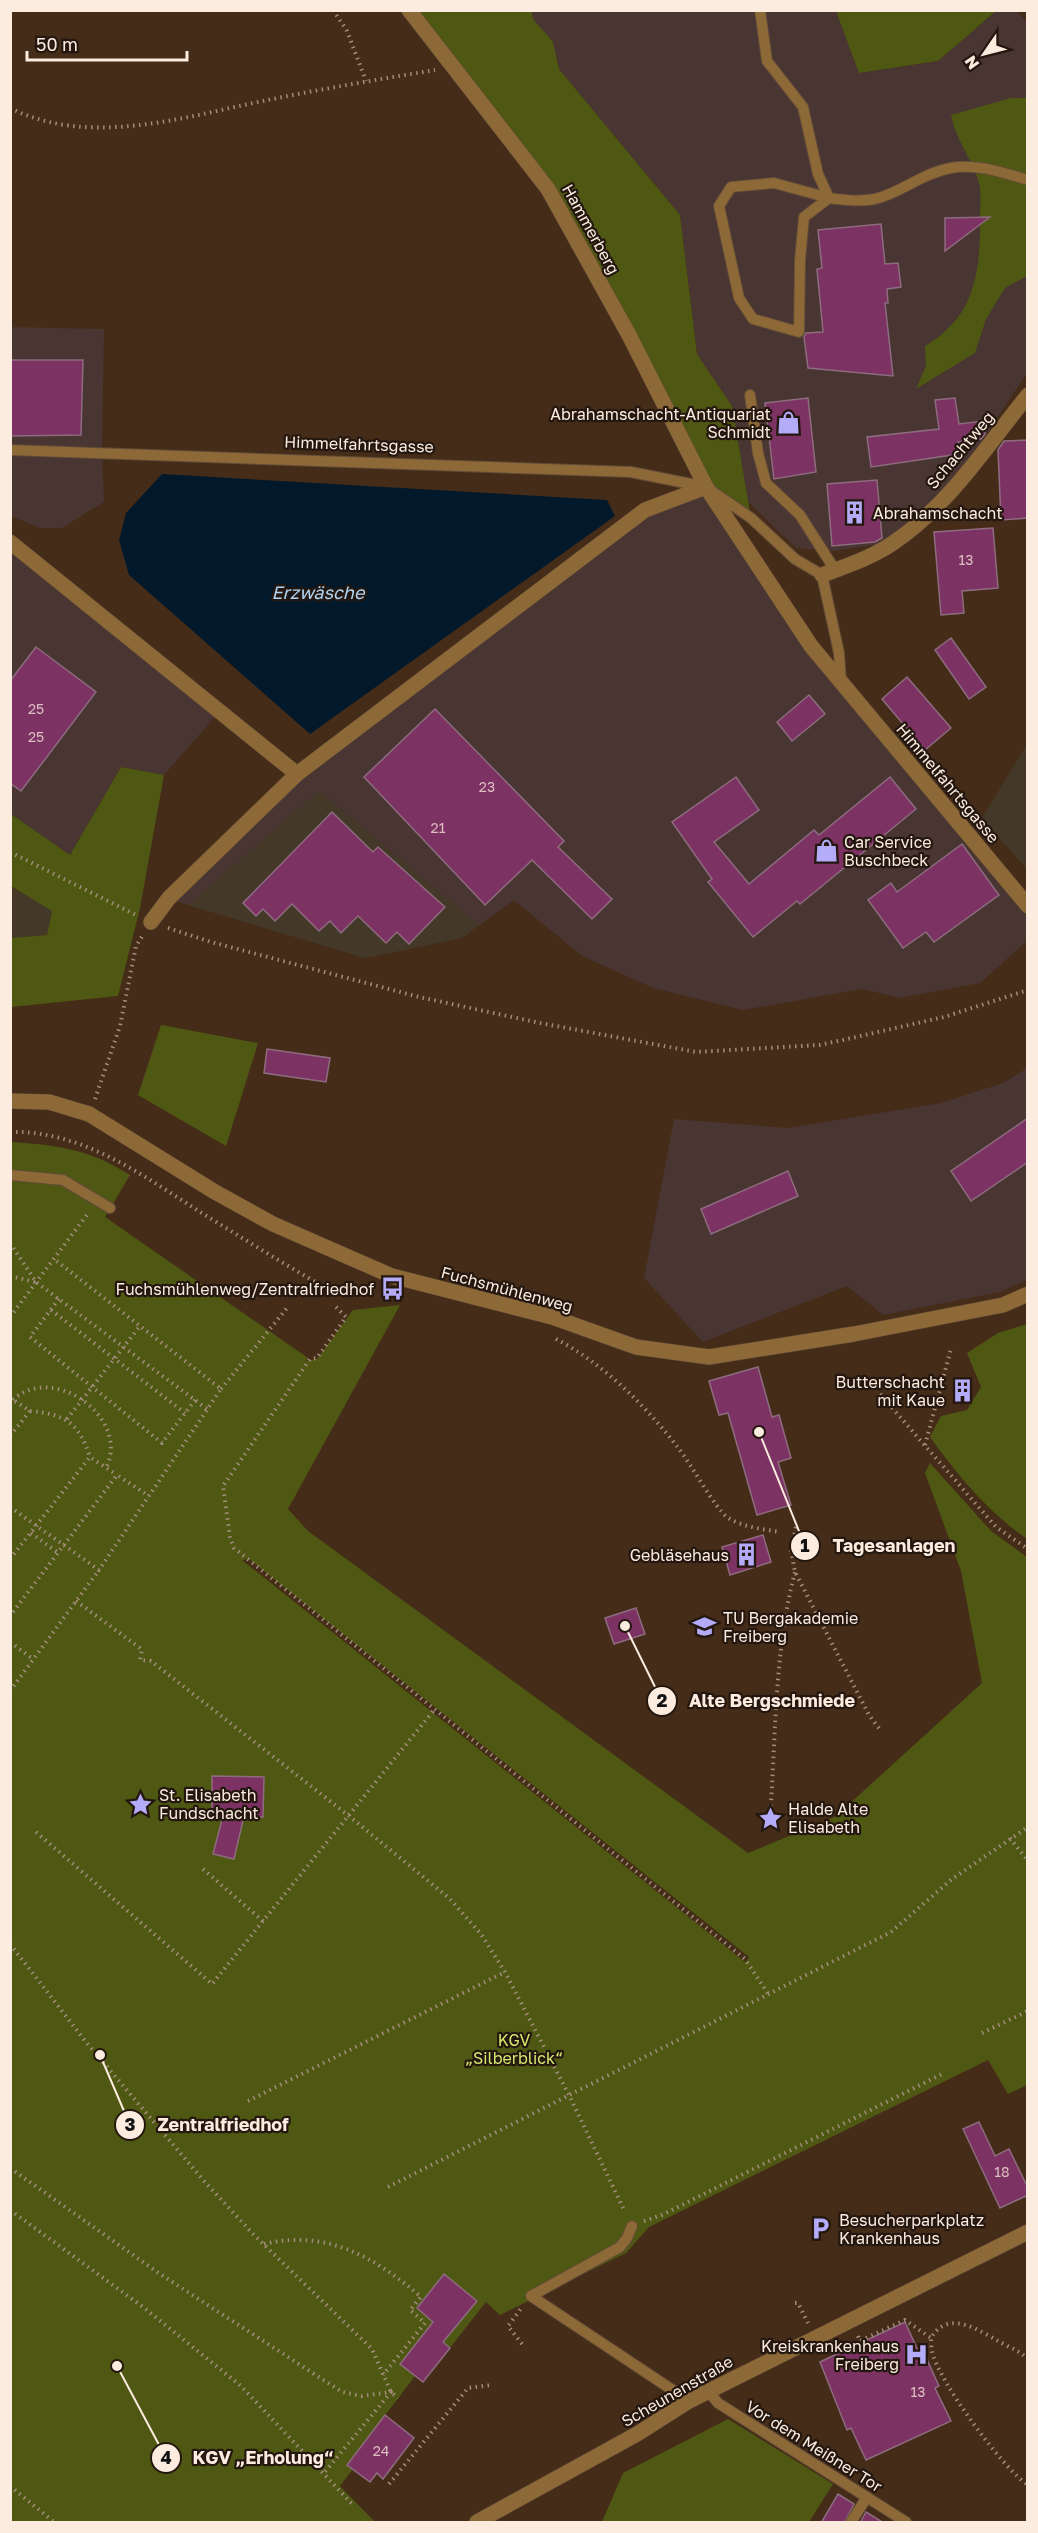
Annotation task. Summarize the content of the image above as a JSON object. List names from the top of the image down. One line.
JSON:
{"streets":{"street":["Hammerberg","Himmelfahrtsgasse","Schachtweg","Fuchsmühlenweg","Scheunenstraße"],"lane":["Vor dem Meißner Tor"]},"crossings":[["Hammerberg","Himmelfahrtsgasse"],["Himmelfahrtsgasse","Schachtweg"],["Scheunenstraße","Vor dem Meißner Tor"]],"water":["Erzwäsche"],"parks":["KGV „Silberblick“"],"places":{"shop":["Abrahamschacht-Antiquariat Schmidt","Car Service Buschbeck"],"building":["Abrahamschacht","Butterschacht mit Kaue","Gebläsehaus"],"bus stop":["Fuchsmühlenweg/Zentralfriedhof"],"other":["Tagesanlagen","Alte Bergschmiede","Zentralfriedhof","KGV „Erholung“"],"school or university":["TU Bergakademie Freiberg"],"place":["St. Elisabeth Fundschacht","Halde Alte Elisabeth"],"parking":["Besucherparkplatz Krankenhaus"],"hospital":["Kreiskrankenhaus Freiberg"]},"house_numbers":["13","25","25","23","21","18","13","24"],"scale_bar":"50 m","north":"bottom left"}
